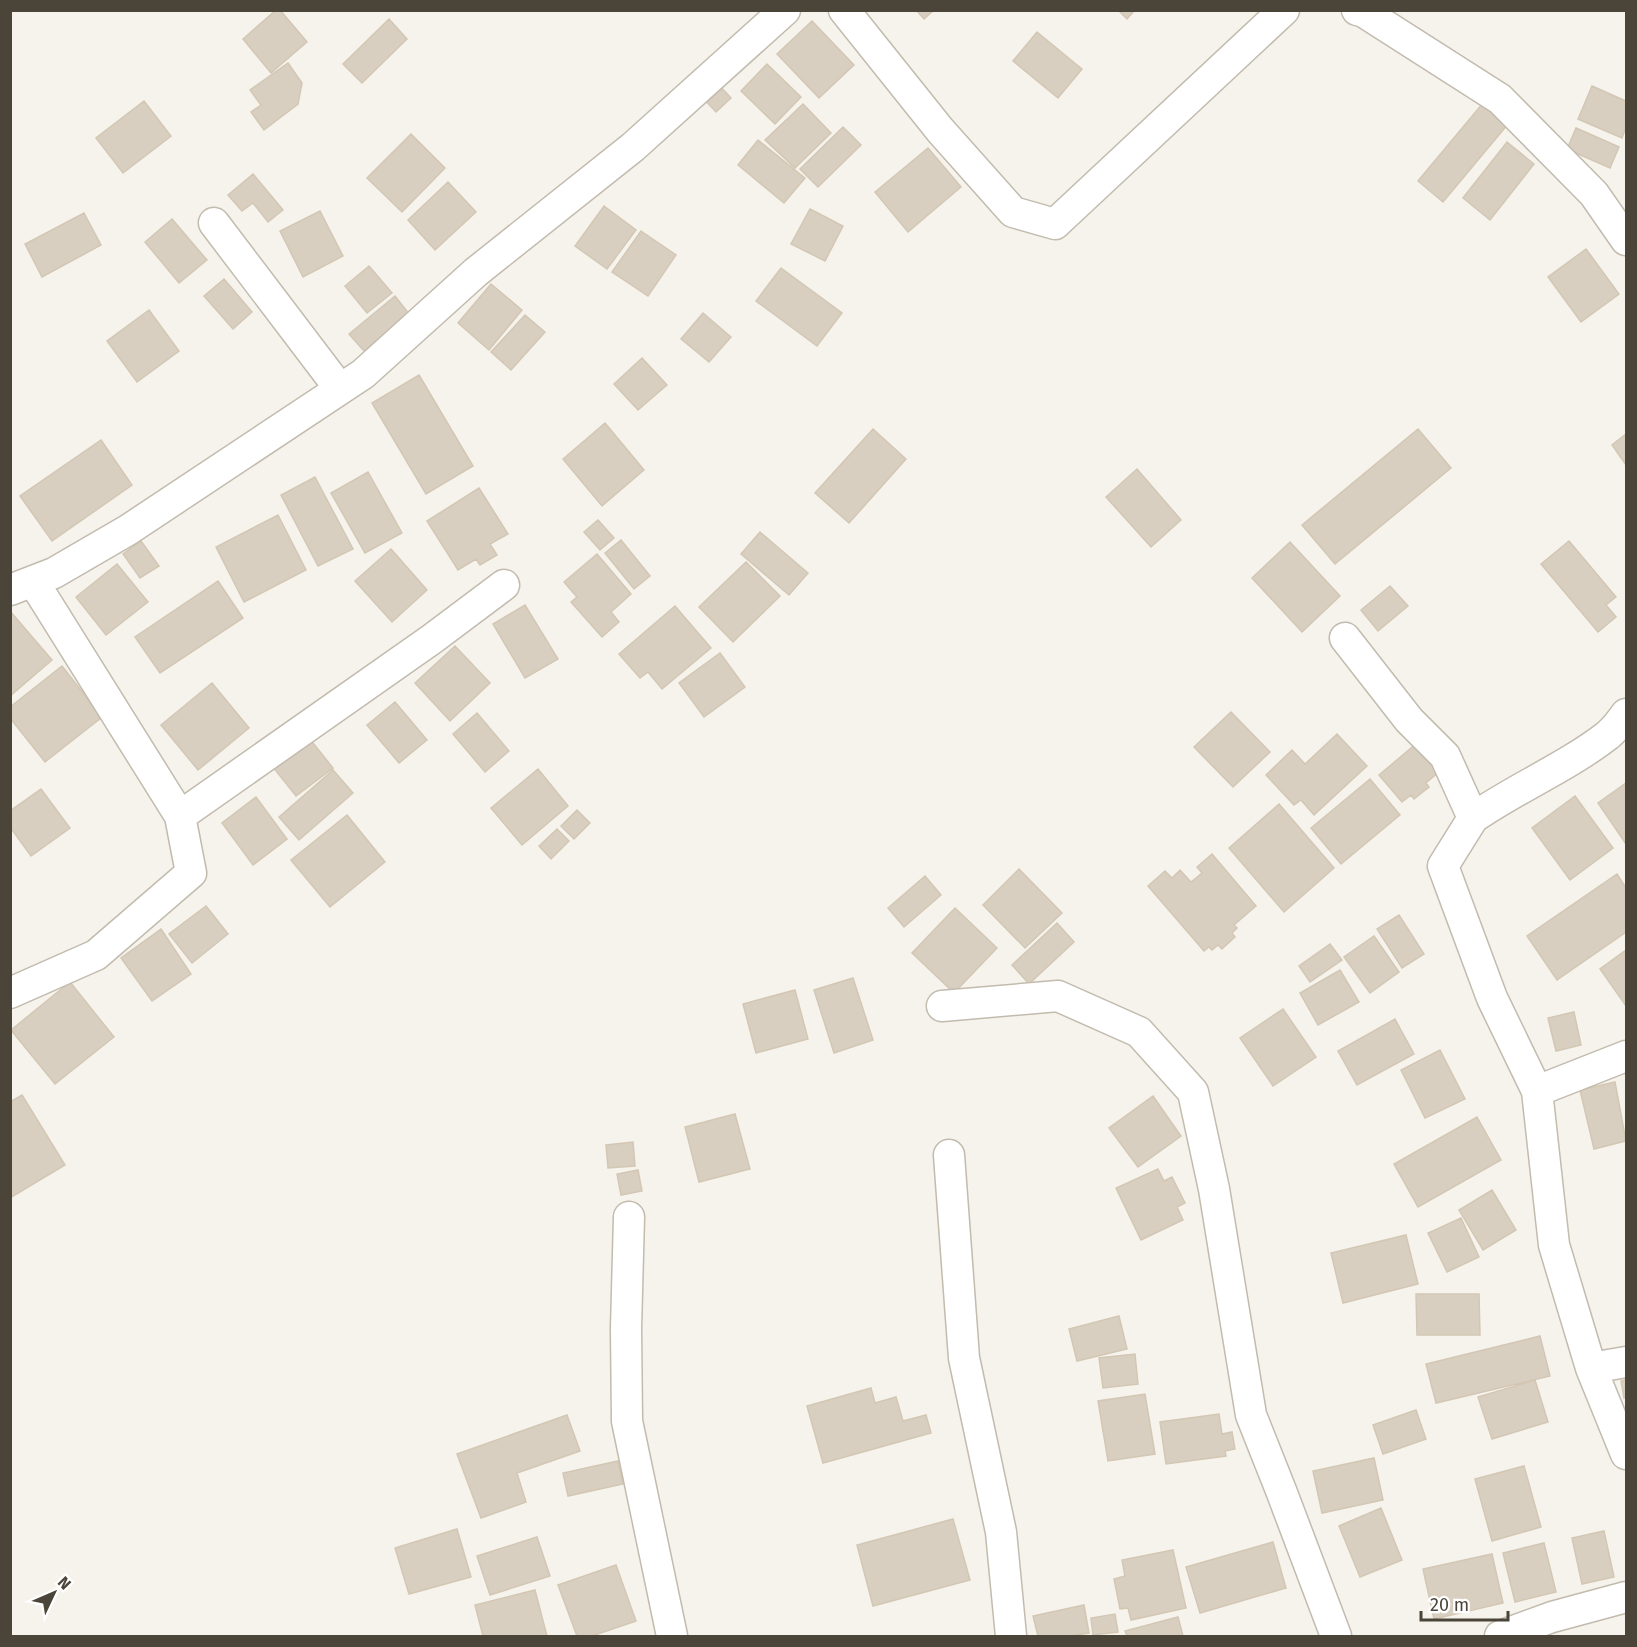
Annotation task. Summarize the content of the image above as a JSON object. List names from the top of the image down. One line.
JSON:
{"scale_bar":"20 m","north":"top right"}
